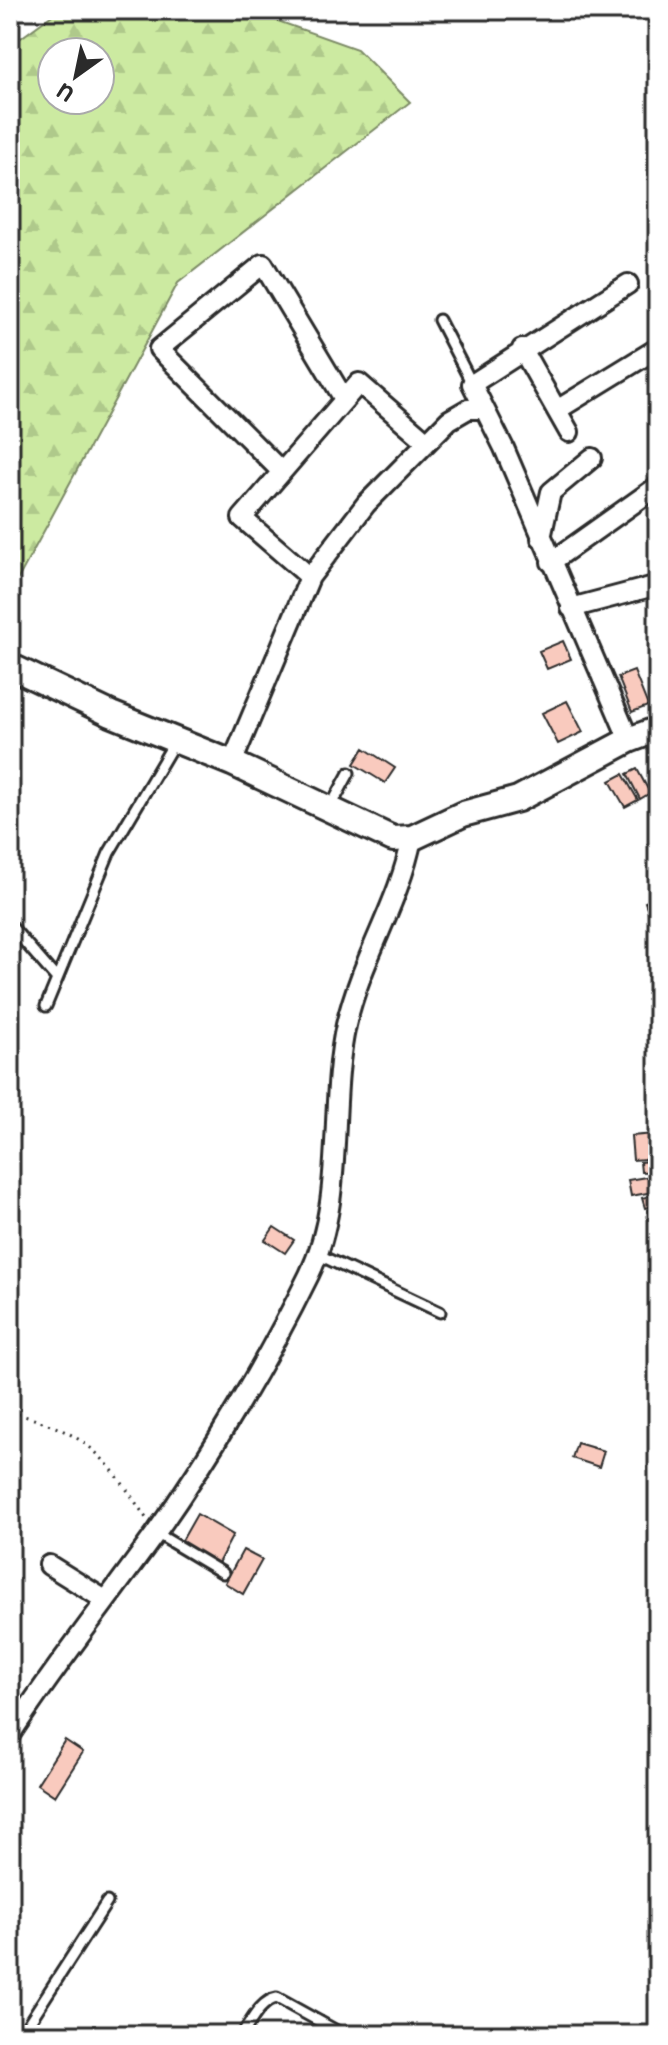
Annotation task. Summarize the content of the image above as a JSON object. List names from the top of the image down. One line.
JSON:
{"north":"bottom left"}
